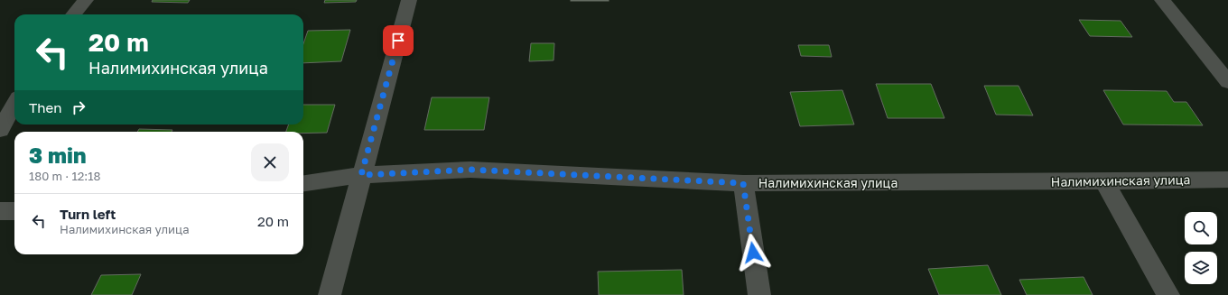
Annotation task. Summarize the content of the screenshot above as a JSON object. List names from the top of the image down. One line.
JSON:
{"streets":{"street":["Налимихинская улица"]},"page":{"turn":["20 m","Налимихинская улица"],"then":"Then","heading":["3 min","180 m · 12:18"],"list":[{"name":"Turn left","note":"Налимихинская улица","value":"20 m"}]}}
